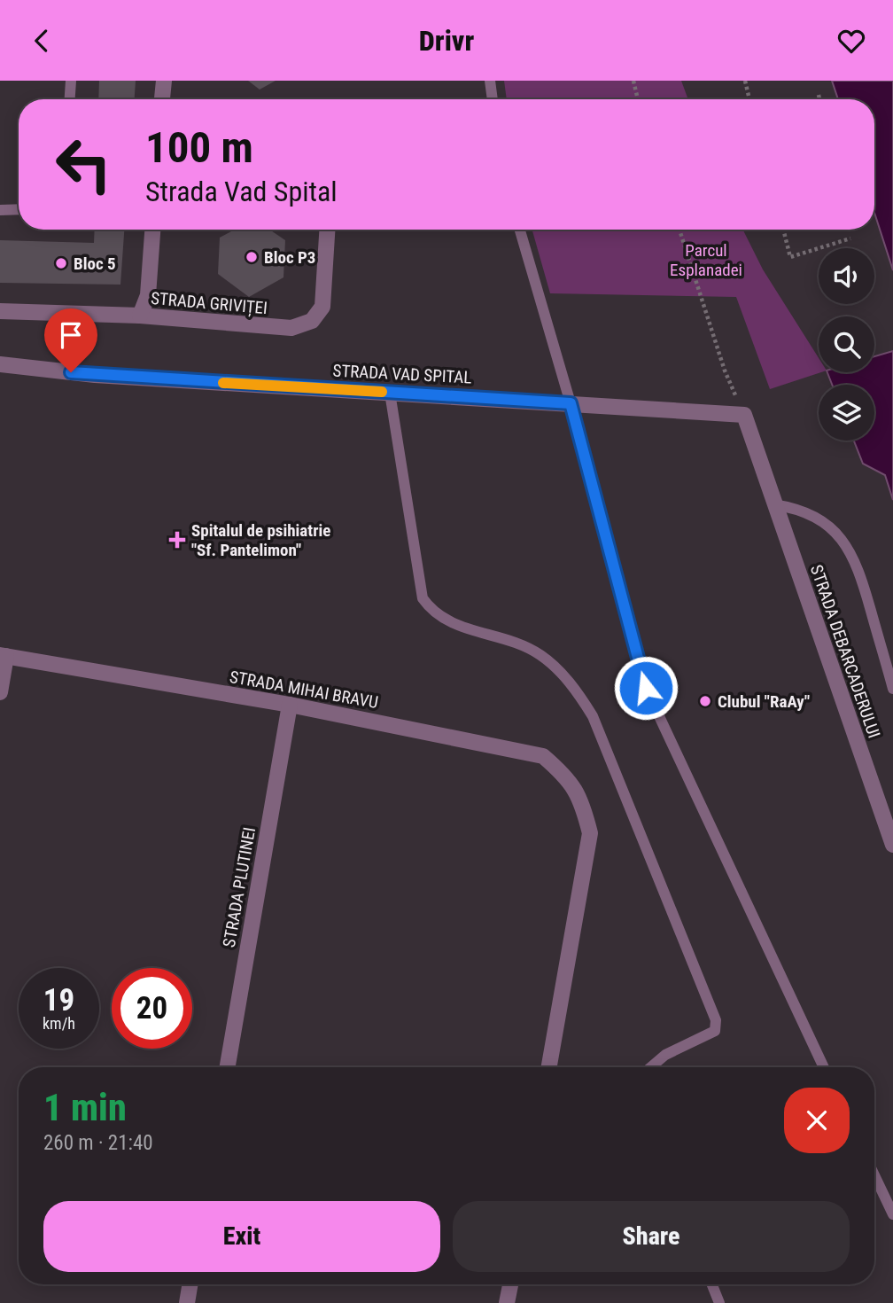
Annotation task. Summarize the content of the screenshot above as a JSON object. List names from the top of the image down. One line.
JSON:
{"streets":{"street":["STRADA GRIVIȚEI","STRADA VAD SPITAL","STRADA DEBARCADERULUI","STRADA MIHAI BRAVU","STRADA PLUTINEI"]},"crossings":[["STRADA VAD SPITAL","STRADA DEBARCADERULUI"],["STRADA MIHAI BRAVU","STRADA PLUTINEI"]],"parks":["Parcul Esplanadei"],"places":{"other":["Bloc P3","Bloc 5","Clubul \"RaAy\""],"health":["Spitalul de psihiatrie \"Sf. Pantelimon\""]},"page":{"header":"Drivr","turn":["100 m","Strada Vad Spital"],"speed":"19 km/h","limit":"20","heading":["1 min","260 m · 21:40"],"buttons":["Exit","Share"]}}
